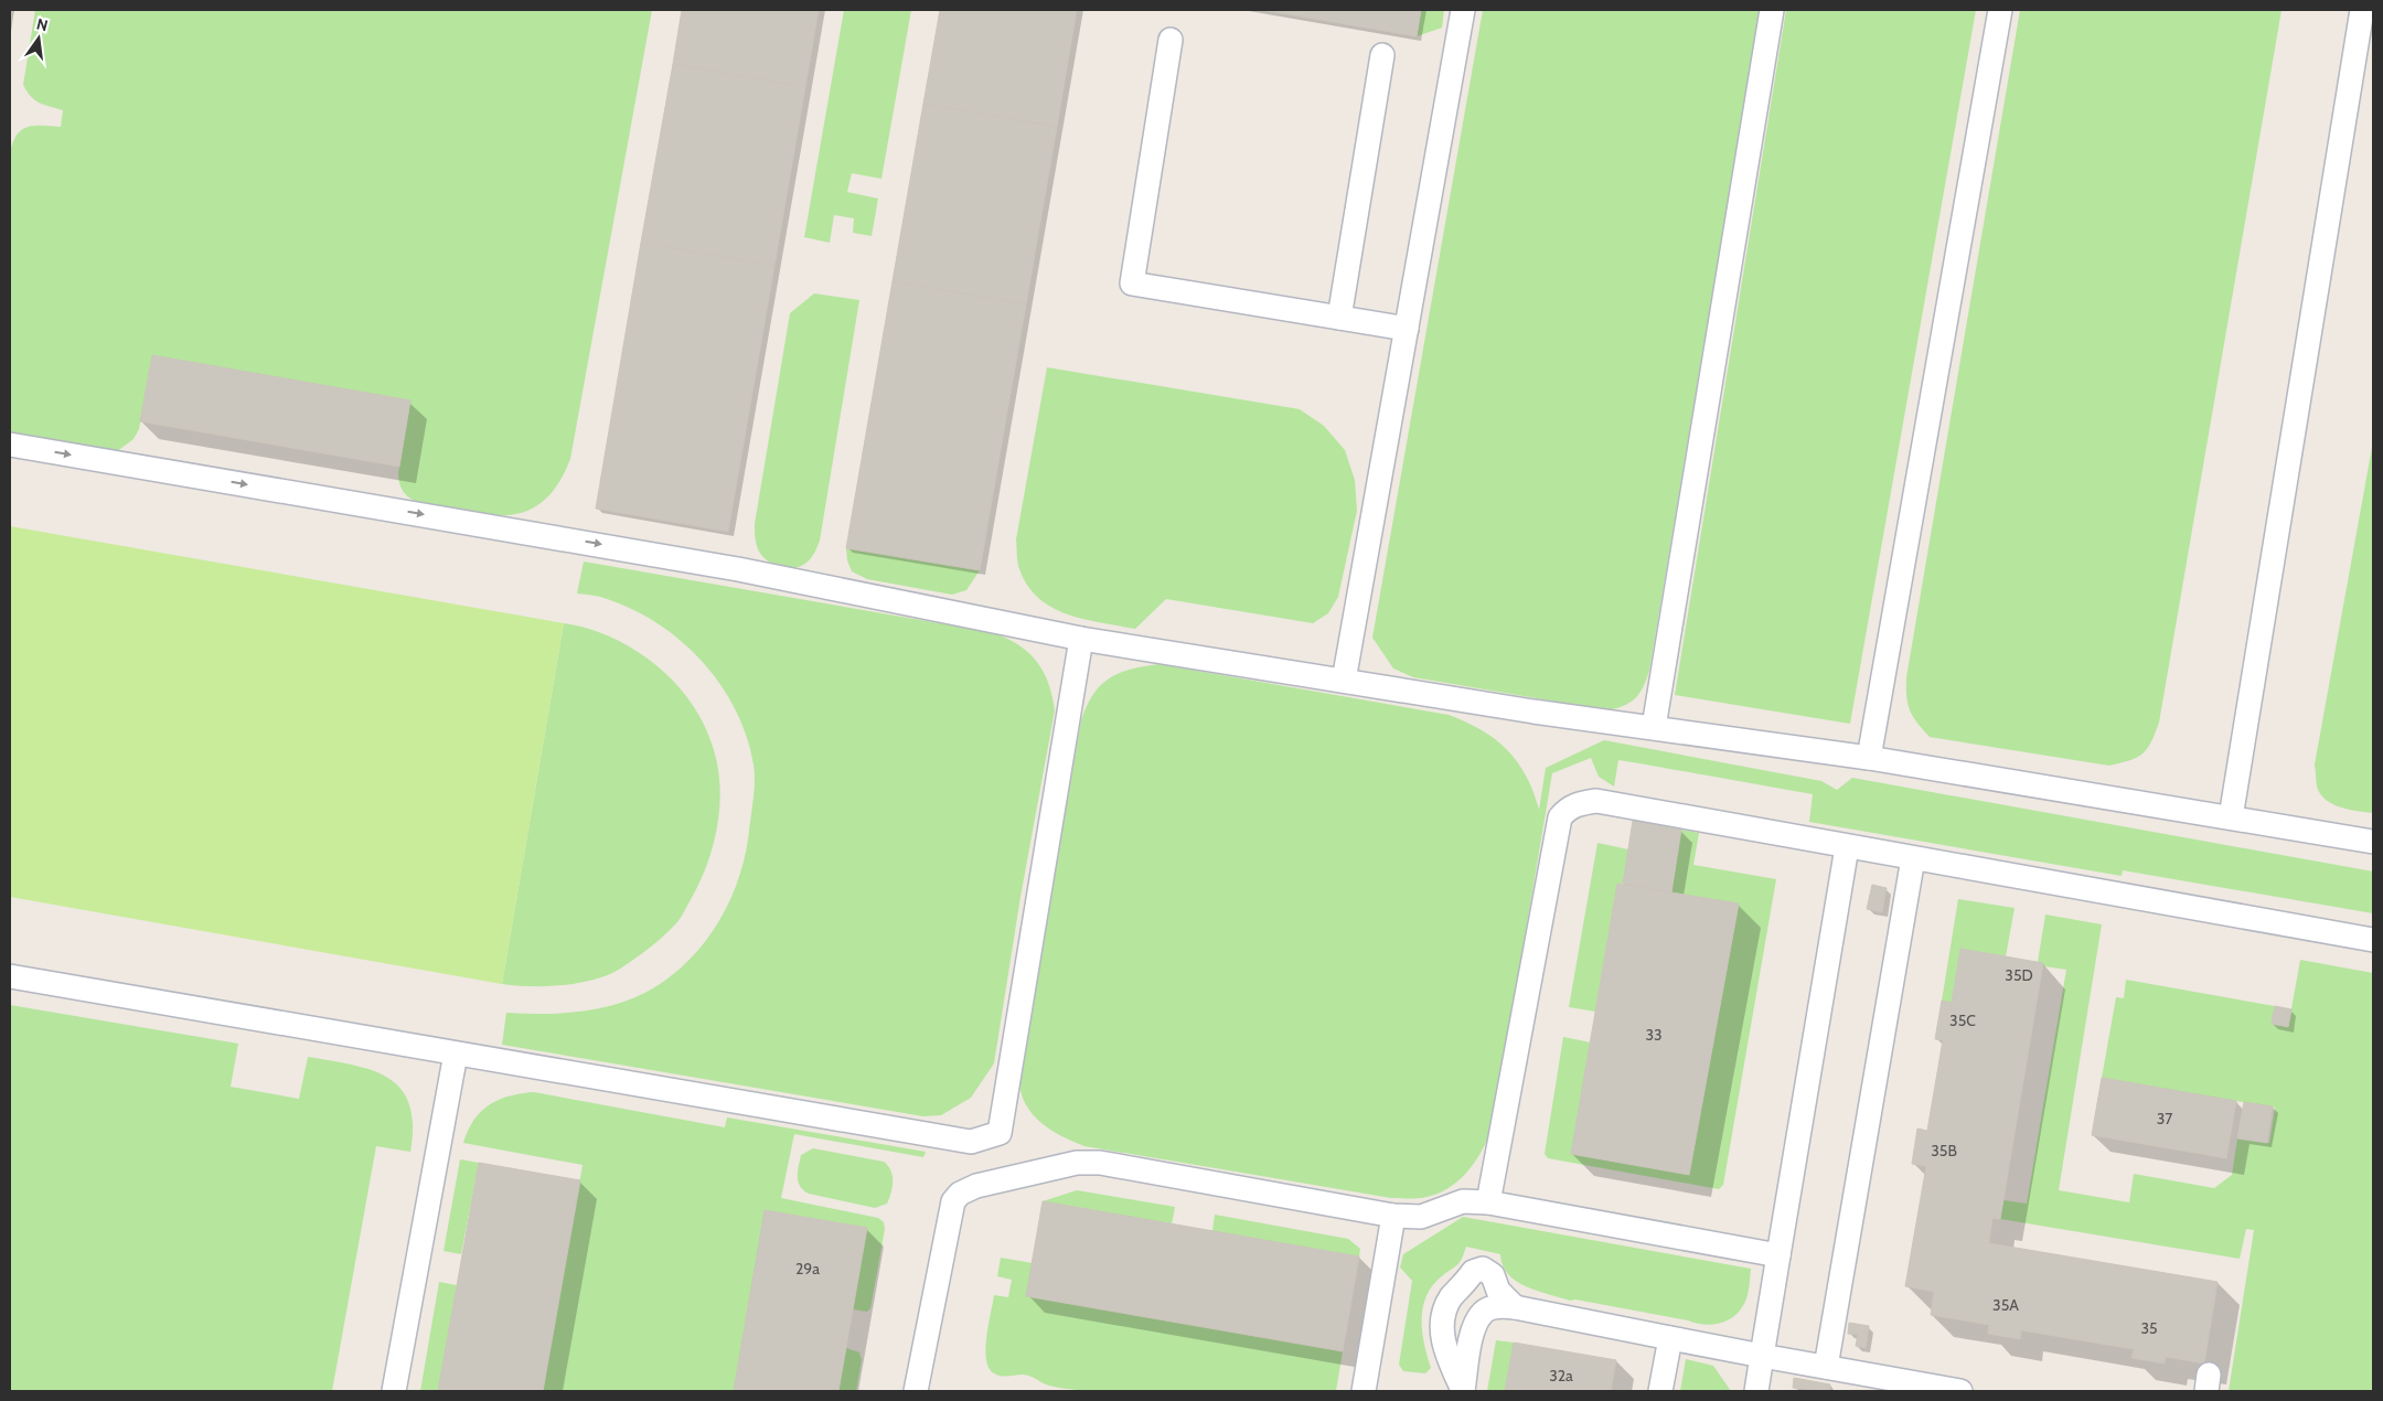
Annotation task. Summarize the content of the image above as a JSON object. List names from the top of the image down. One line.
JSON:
{"house_numbers":["35D","35C","33","37","35B","29a","35A","35","32a"],"north":"top"}
